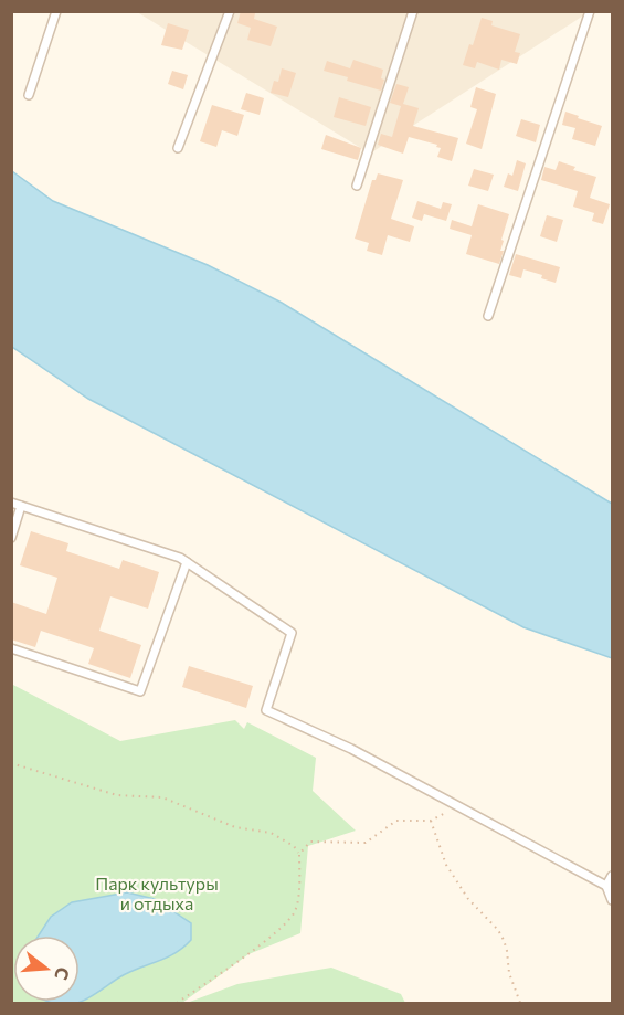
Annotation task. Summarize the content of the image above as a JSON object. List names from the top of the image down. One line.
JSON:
{"parks":["Парк культуры и отдыха"],"north":"right"}
